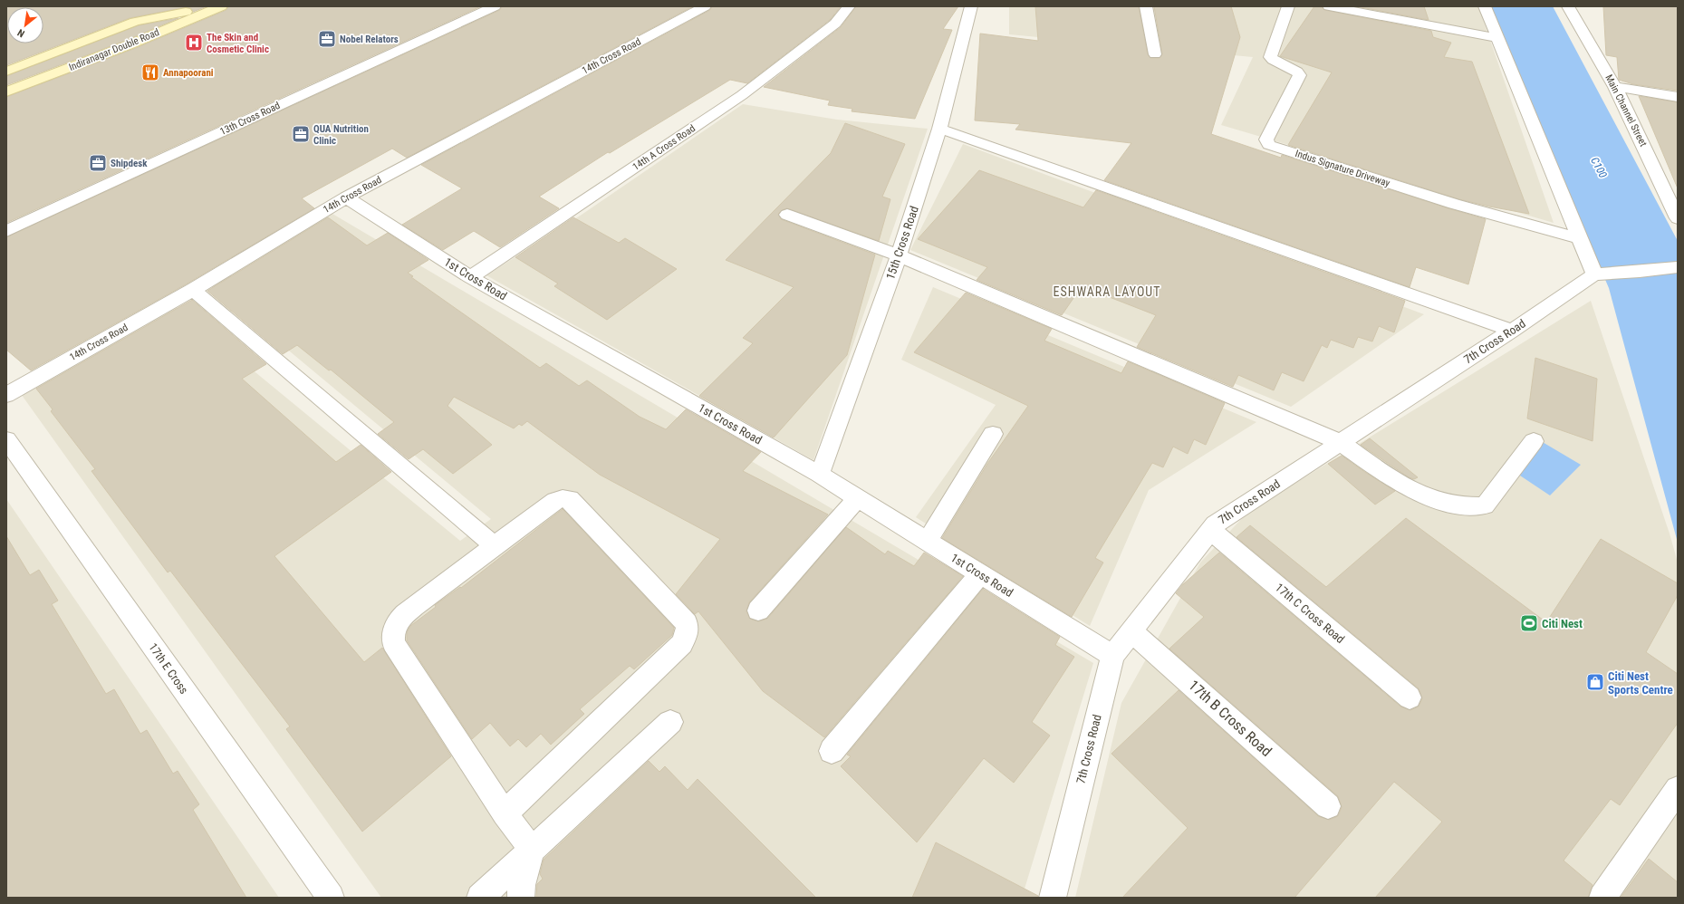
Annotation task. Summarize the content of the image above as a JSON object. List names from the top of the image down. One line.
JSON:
{"streets":{"street":["Indiranagar Double Road","14th Cross Road","Main Channel Street","13th Cross Road","14th A Cross Road","Indus Signature Driveway","15th Cross Road","1st Cross Road","7th Cross Road","17th C Cross Road","17th E Cross","17th B Cross Road"]},"crossings":[["14th Cross Road","1st Cross Road"],["14th A Cross Road","1st Cross Road"],["15th Cross Road","1st Cross Road"],["1st Cross Road","7th Cross Road"],["7th Cross Road","17th C Cross Road"],["7th Cross Road","17th B Cross Road"]],"districts":["ESHWARA LAYOUT"],"water":["C100"],"places":{"office":["Nobel Relators","QUA Nutrition Clinic","Shipdesk"],"hospital":["The Skin and Cosmetic Clinic"],"restaurant":["Annapoorani"],"sports":["Citi Nest"],"shop":["Citi Nest Sports Centre"]},"north":"bottom left"}
